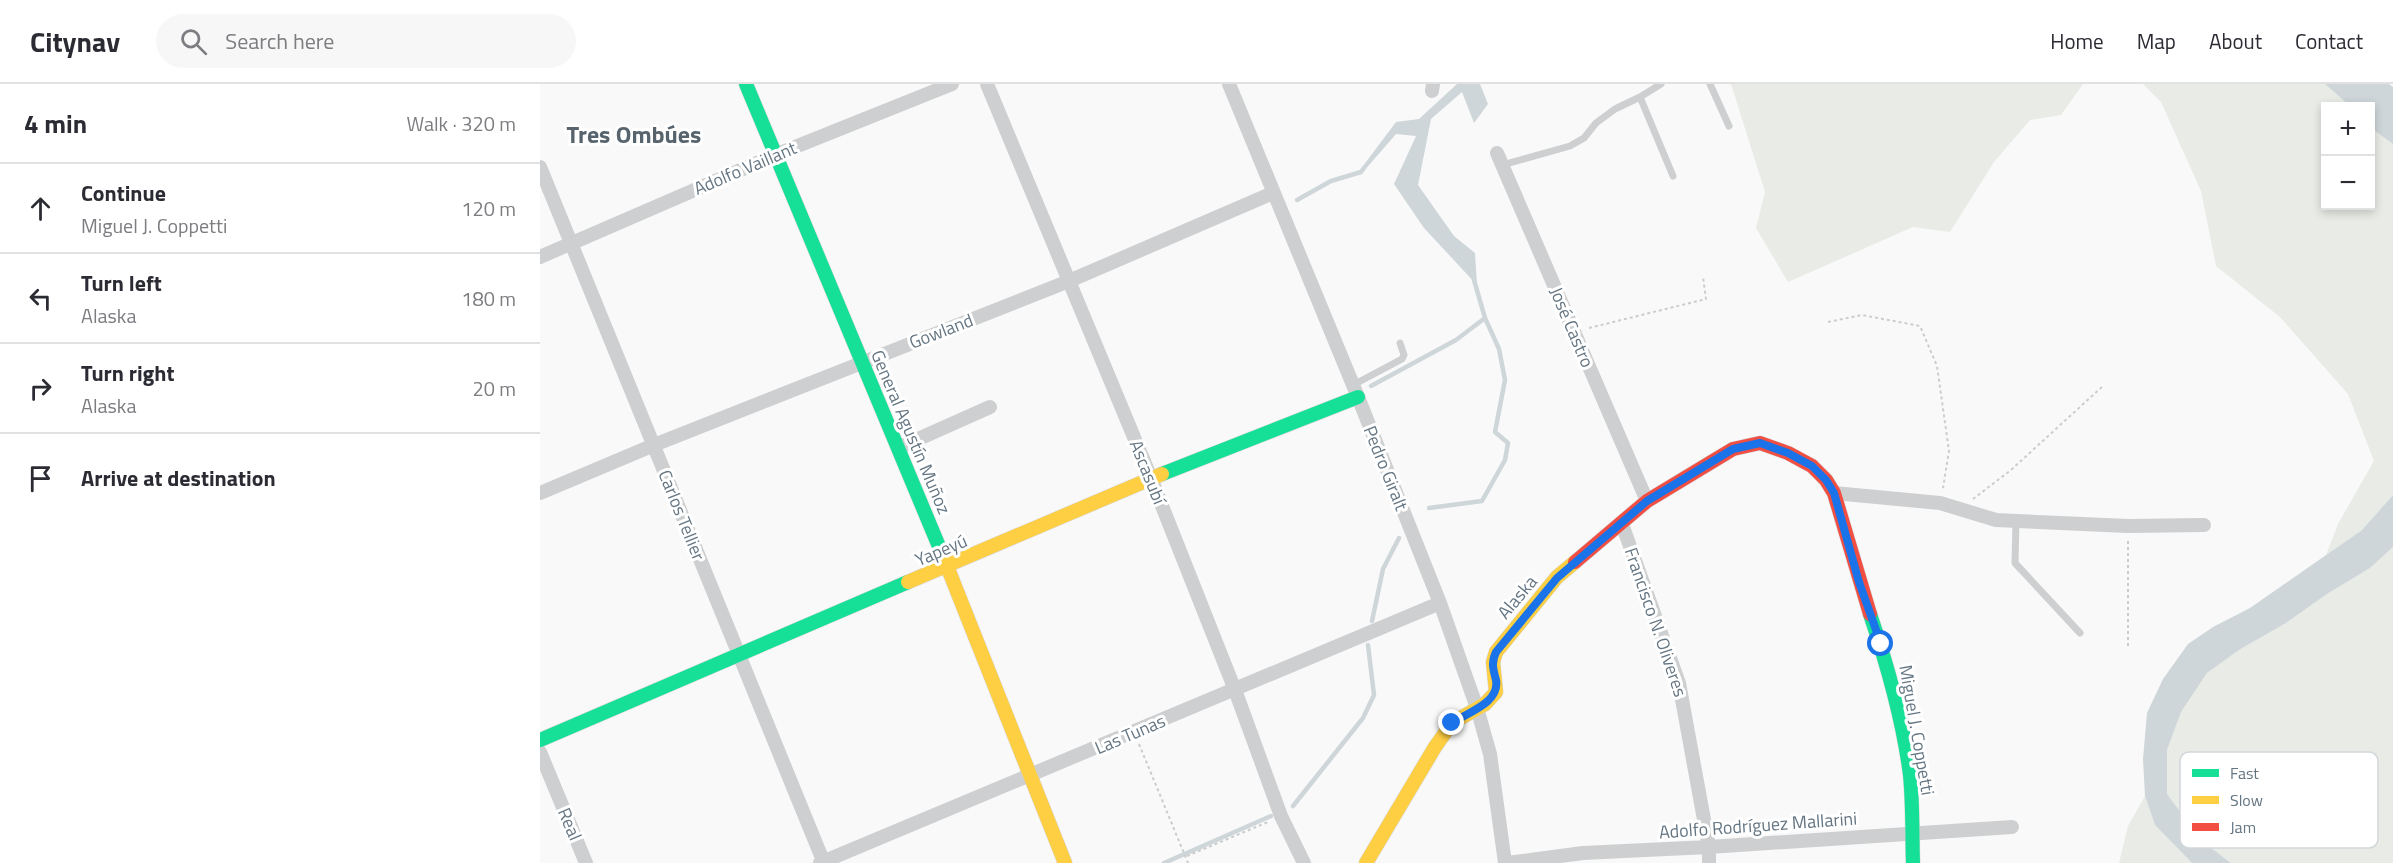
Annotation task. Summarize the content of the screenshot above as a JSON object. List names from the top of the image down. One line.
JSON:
{"streets":{"street":["Adolfo Vaillant","José Castro","Gowland","General Agustín Muñoz","Pedro Giralt","Ascasubí","Carlos Tellier","Yapeyú","Alaska","Francisco N. Oliveres","Miguel J. Coppetti","Las Tunas","Real","Adolfo Rodríguez Mallarini"]},"crossings":[["Adolfo Vaillant","General Agustín Muñoz"],["Adolfo Vaillant","Carlos Tellier"],["José Castro","Alaska"],["Gowland","General Agustín Muñoz"],["Gowland","Pedro Giralt"],["Gowland","Ascasubí"],["Gowland","Carlos Tellier"],["General Agustín Muñoz","Yapeyú"],["General Agustín Muñoz","Las Tunas"],["Pedro Giralt","Yapeyú"],["Pedro Giralt","Alaska"],["Pedro Giralt","Las Tunas"],["Pedro Giralt","Adolfo Rodríguez Mallarini"],["Ascasubí","Yapeyú"],["Ascasubí","Las Tunas"],["Carlos Tellier","Yapeyú"],["Carlos Tellier","Las Tunas"],["Alaska","Francisco N. Oliveres"],["Alaska","Miguel J. Coppetti"],["Francisco N. Oliveres","Adolfo Rodríguez Mallarini"],["Miguel J. Coppetti","Adolfo Rodríguez Mallarini"]],"districts":["Tres Ombúes"],"legend":["Fast","Slow","Jam"],"page":{"header":"Citynav","search":"Search here","nav":["Home","Map","About","Contact"],"heading":["4 min","Walk · 320 m"],"map_buttons":["+","−"],"list":[["Continue","Miguel J. Coppetti","120 m"],["Turn left","Alaska","180 m"],["Turn right","Alaska","20 m"],"Arrive at destination"]}}
